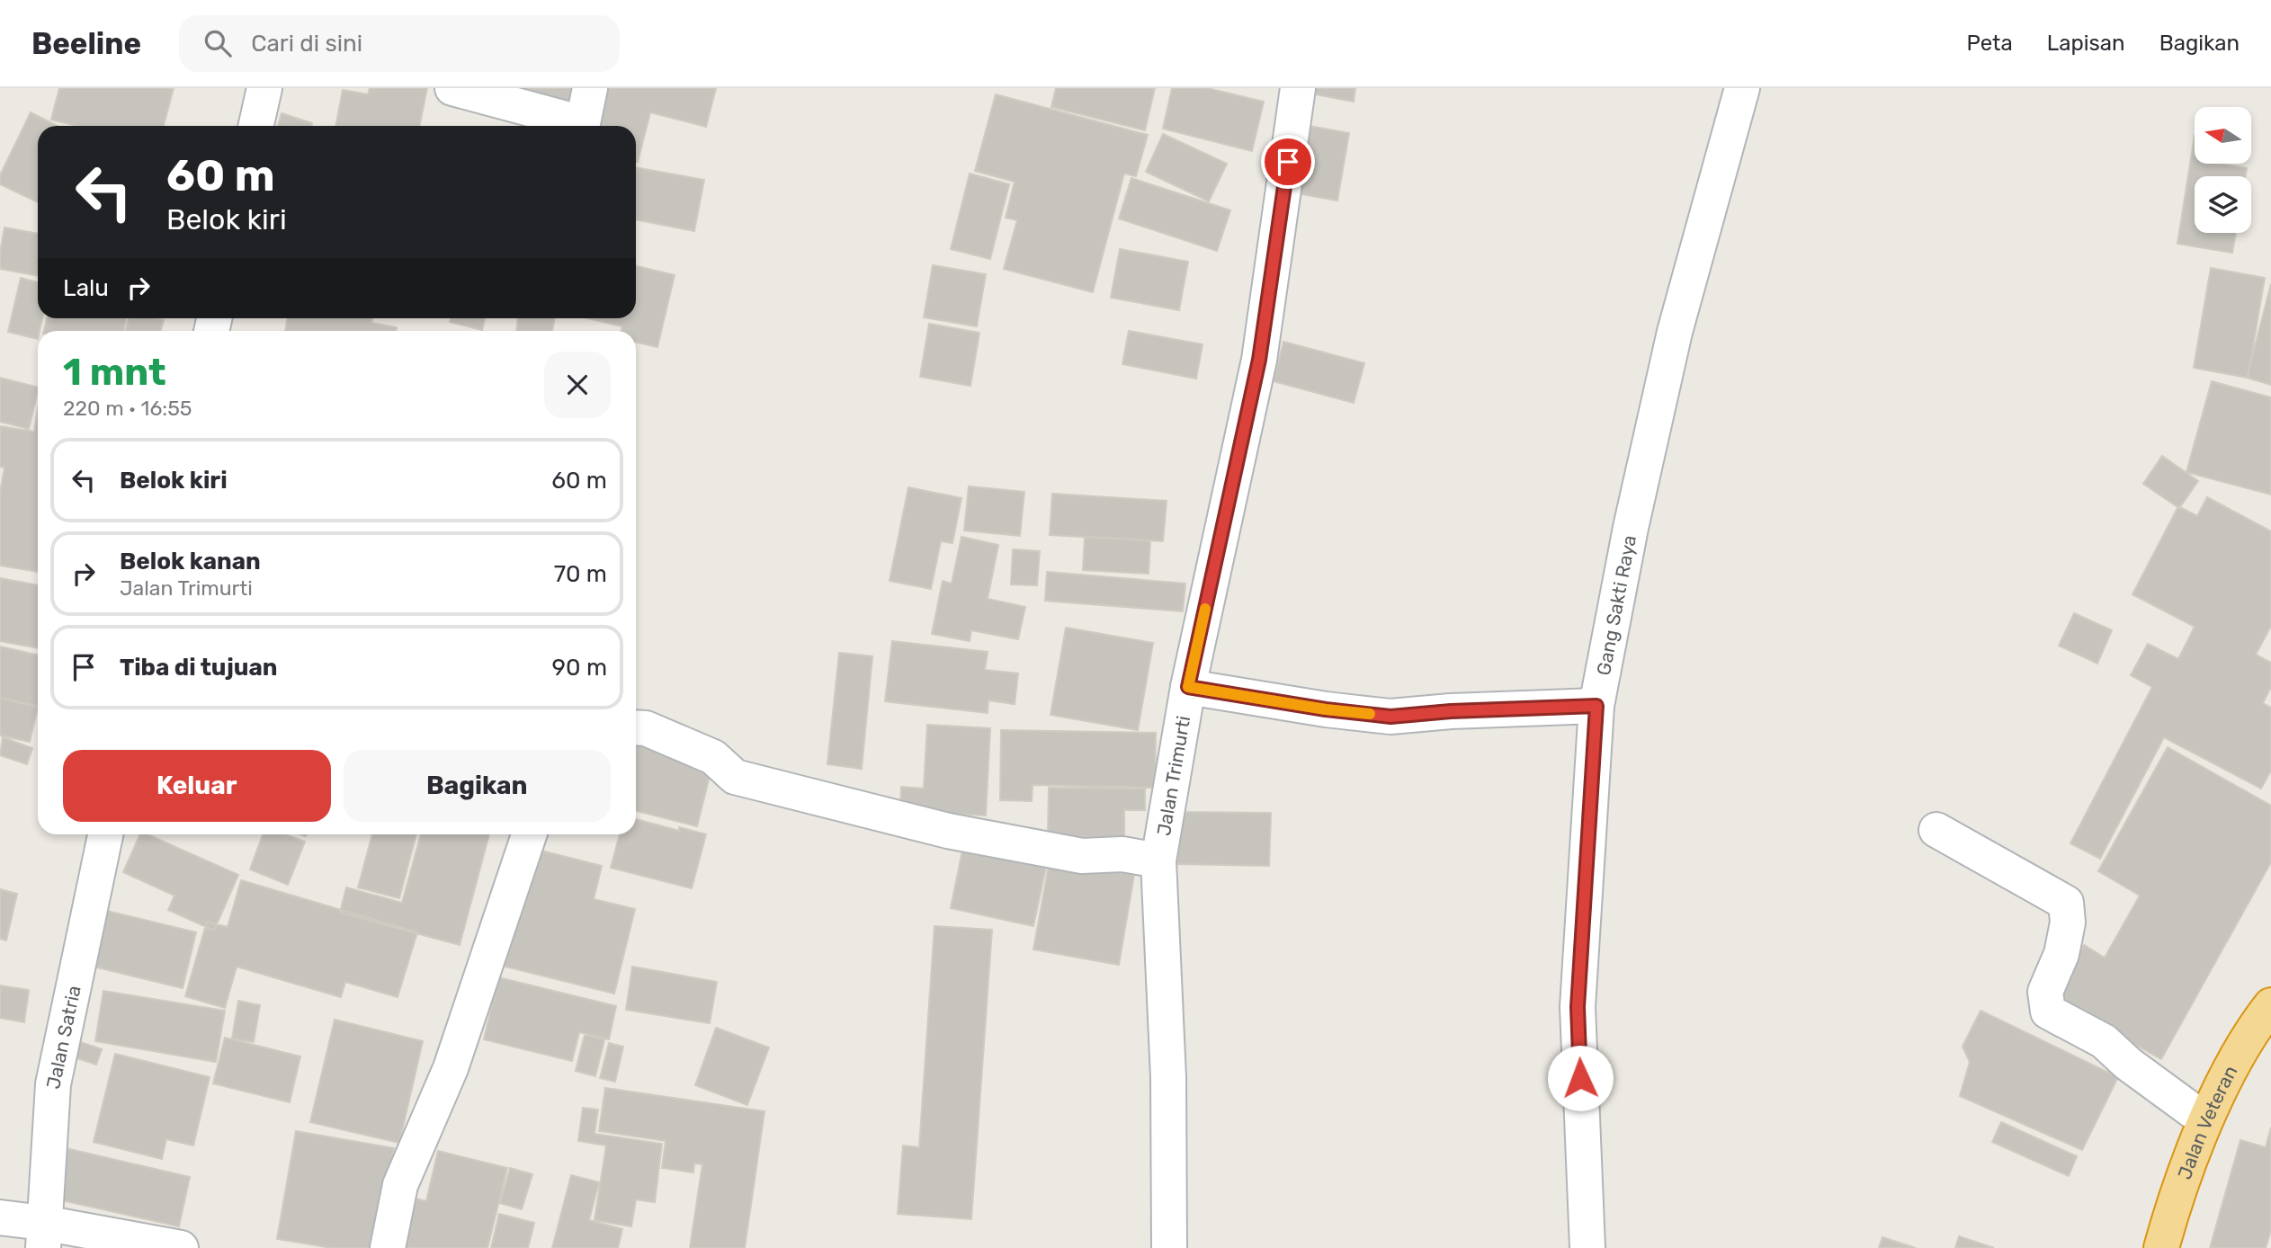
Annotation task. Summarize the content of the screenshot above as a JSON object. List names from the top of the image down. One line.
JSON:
{"streets":{"highway":["Jalan Veteran"],"street":["Gang Sakti Raya","Jalan Trimurti","Jalan Satria"]},"north":"left","page":{"header":"Beeline","search":"Cari di sini","nav":["Peta","Lapisan","Bagikan"],"turn":["60 m","Belok kiri"],"then":"Lalu","heading":["1 mnt","220 m · 16:55"],"list":[{"name":"Belok kiri","value":"60 m"},{"name":"Belok kanan","note":"Jalan Trimurti","value":"70 m"},{"name":"Tiba di tujuan","value":"90 m"}],"buttons":["Keluar","Bagikan"]}}
